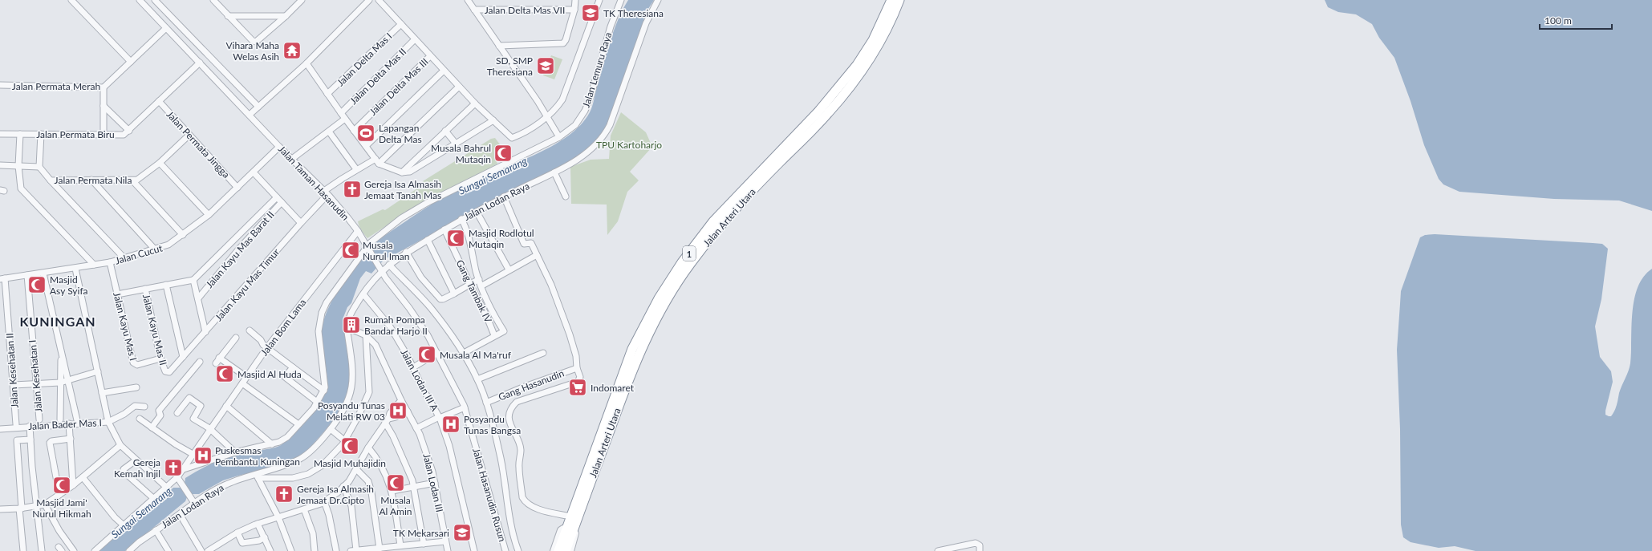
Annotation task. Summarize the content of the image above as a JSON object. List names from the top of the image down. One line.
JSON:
{"streets":{"highway":["Jalan Arteri Utara","1"],"street":["Jalan Delta Mas VII","Jalan Delta Mas I","Jalan Lemuru Raya","Jalan Delta Mas II","Jalan Permata Merah","Jalan Delta Mas III","Jalan Permata Biru","Jalan Permata Jingga","Jalan Permata Nila","Jalan Taman Hasanudin","Jalan Lodan Raya","Jalan Kayu Mas Barat II","Jalan Cucut","Jalan Kayu Mas Timur","Gang Tambak IV","Jalan Kayu Mas I","Jalan Bom Lama","Jalan Kayu Mas II","Jalan Kesehatan II","Jalan Kesehatan I","Jalan Lodan III A","Gang Hasanudin","Jalan Bader Mas I","Jalan Lodan III","Jalan Hasanudin Rusun"]},"crossings":[["Jalan Lemuru Raya","Jalan Taman Hasanudin"],["Jalan Permata Merah","Jalan Taman Hasanudin"],["Jalan Permata Biru","Jalan Permata Jingga"],["Jalan Permata Biru","Jalan Taman Hasanudin"],["Jalan Permata Jingga","Jalan Permata Nila"],["Jalan Permata Jingga","Jalan Cucut"],["Jalan Taman Hasanudin","Jalan Lodan Raya"],["Jalan Taman Hasanudin","Jalan Cucut"],["Jalan Taman Hasanudin","Jalan Kayu Mas Timur"],["Jalan Taman Hasanudin","Jalan Bom Lama"],["Jalan Taman Hasanudin","Jalan Hasanudin Rusun"],["Jalan Lodan Raya","Gang Tambak IV"],["Jalan Lodan Raya","Jalan Lodan III A"],["Jalan Lodan Raya","Jalan Lodan III"],["Jalan Lodan Raya","Jalan Hasanudin Rusun"],["Jalan Cucut","Jalan Kayu Mas I"],["Jalan Cucut","Jalan Kesehatan II"],["Jalan Cucut","Jalan Kesehatan I"],["Jalan Kayu Mas Timur","Jalan Kayu Mas II"],["Jalan Kayu Mas I","Jalan Kayu Mas II"]],"districts":["KUNINGAN"],"water":["Sungai Semarang"],"parks":["TPU Kartoharjo"],"places":{"school or university":["TK Theresiana","SD, SMP Theresiana","TK Mekarsari"],"temple":["Vihara Maha Welas Asih"],"sports":["Lapangan Delta Mas"],"mosque":["Musala Bahrul Mutaqin","Masjid Rodlotul Mutaqin","Musala Nurul Iman","Masjid Asy Syifa","Musala Al Ma'ruf","Masjid Al Huda","Masjid Muhajidin","Musala Al Amin","Masjid Jami' Nurul Hikmah"],"church":["Gereja Isa Almasih Jemaat Tanah Mas","Gereja Kemah Injil","Gereja Isa Almasih Jemaat Dr.Cipto"],"building":["Rumah Pompa Bandar Harjo II"],"supermarket":["Indomaret"],"hospital":["Posyandu Tunas Melati RW 03","Posyandu Tunas Bangsa","Puskesmas Pembantu Kuningan"]},"scale_bar":"100 m"}
